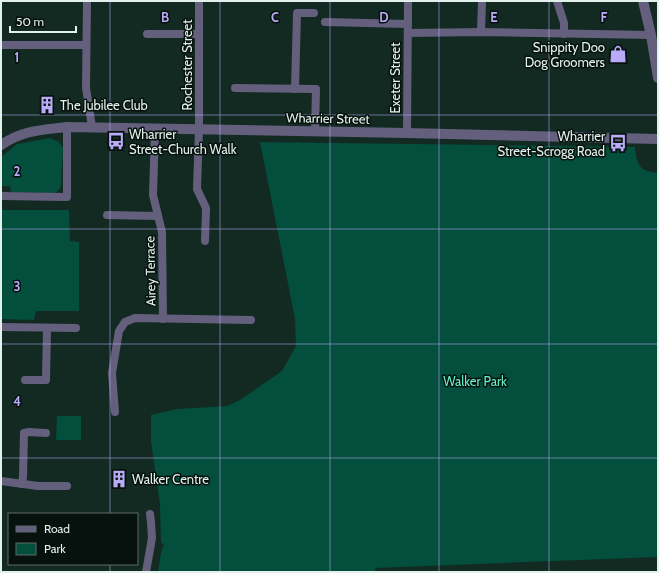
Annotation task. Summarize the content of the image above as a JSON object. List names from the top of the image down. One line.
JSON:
{"streets":{"street":["Rochester Street","Exeter Street","Wharrier Street","Airey Terrace"]},"crossings":[["Rochester Street","Wharrier Street"],["Exeter Street","Wharrier Street"],["Wharrier Street","Airey Terrace"]],"parks":["Walker Park"],"places":{"shop":["Snippity Doo Dog Groomers"],"building":["The Jubilee Club","Walker Centre"],"bus stop":["Wharrier Street-Church Walk","Wharrier Street-Scrogg Road"]},"legend":["Road","Park"],"scale_bar":"50 m","grid":{"columns":["B","C","D","E","F"],"rows":["1","2","3","4"]}}
